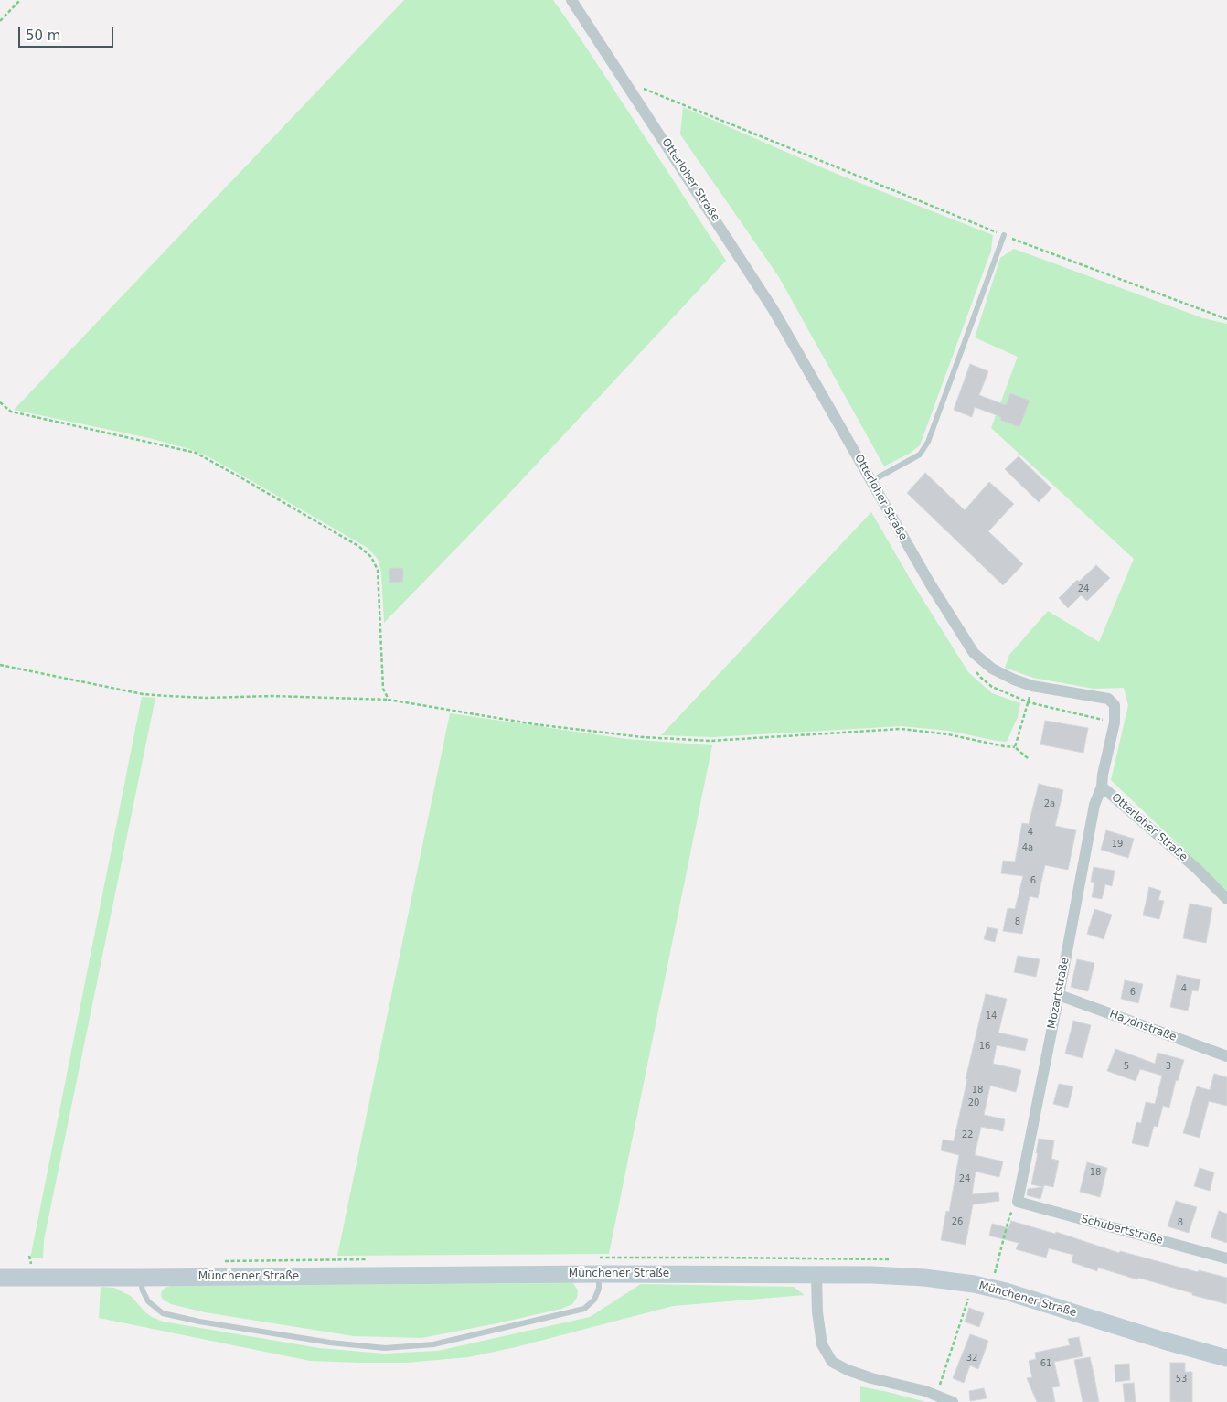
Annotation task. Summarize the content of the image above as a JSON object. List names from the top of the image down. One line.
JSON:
{"streets":{"main road":["Münchener Straße"],"street":["Otterloher Straße","Mozartstraße","Haydnstraße","Schubertstraße"]},"crossings":[["Otterloher Straße","Mozartstraße"],["Mozartstraße","Haydnstraße"],["Mozartstraße","Schubertstraße"]],"house_numbers":["24","2a","4","19","4a","6","8","4","6","14","16","5","3","18","20","22","18","24","26","8","32","61","53"],"scale_bar":"50 m"}
